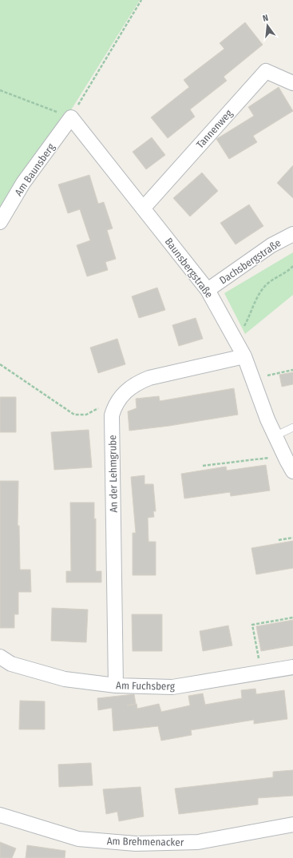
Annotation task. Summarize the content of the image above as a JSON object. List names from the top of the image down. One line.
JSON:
{"streets":{"street":["Tannenweg","Am Baunsberg","Dachsbergstraße","Baunsbergstraße","An der Lehmgrube","Am Fuchsberg","Am Brehmenacker"]},"crossings":[["Tannenweg","Baunsbergstraße"],["Am Baunsberg","Baunsbergstraße"],["Dachsbergstraße","Baunsbergstraße"],["Baunsbergstraße","An der Lehmgrube"],["An der Lehmgrube","Am Fuchsberg"]],"north":"top"}
